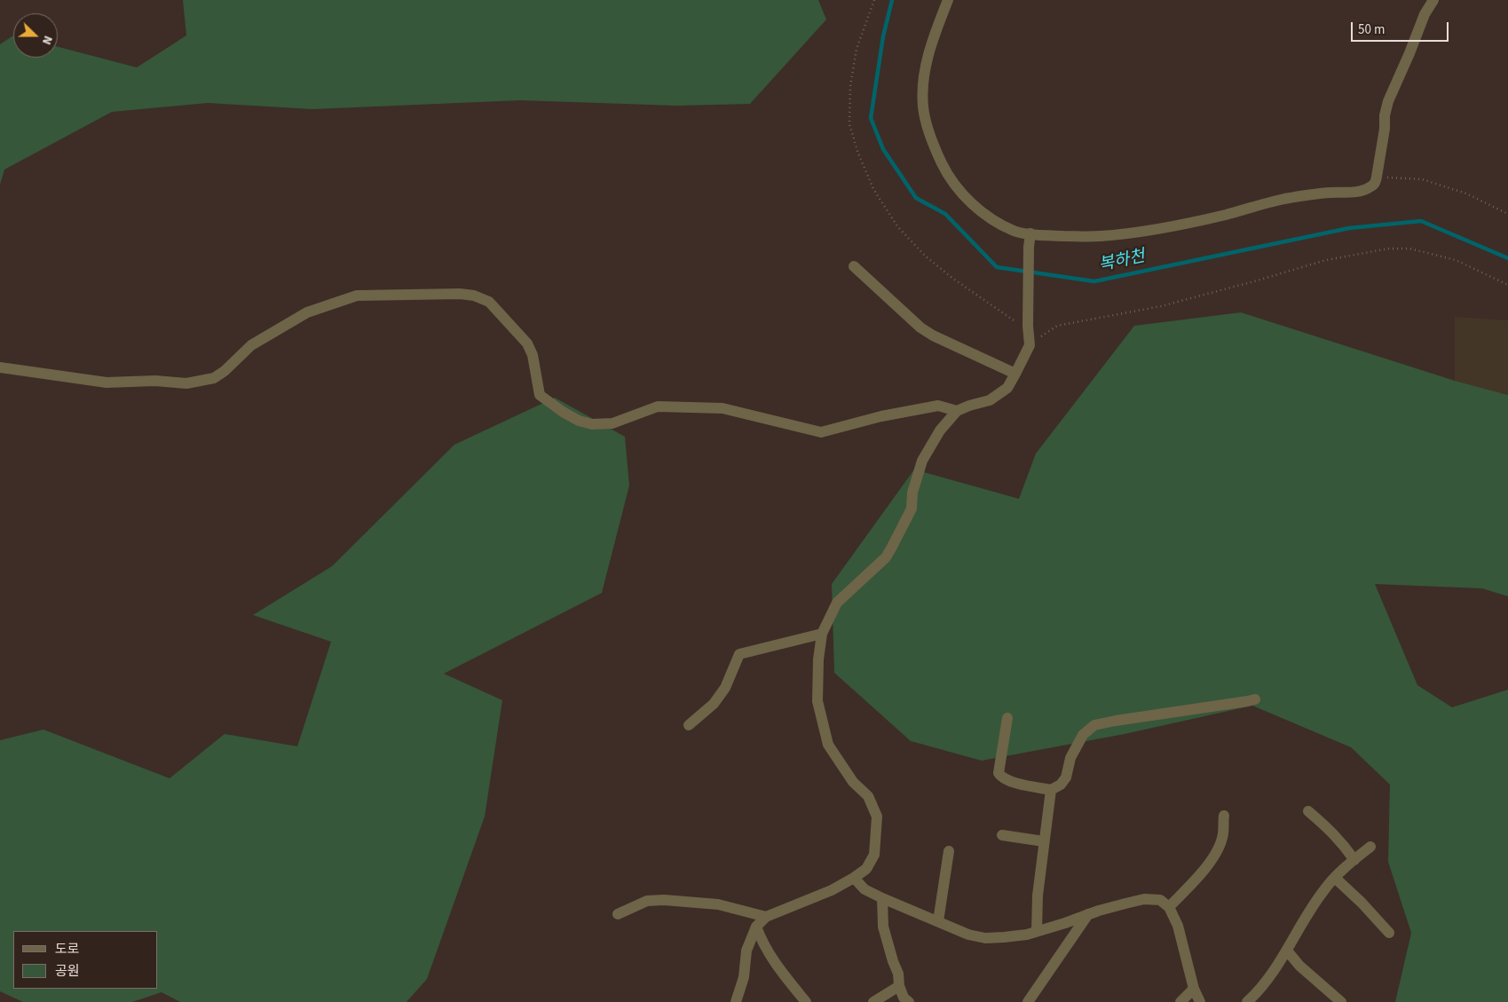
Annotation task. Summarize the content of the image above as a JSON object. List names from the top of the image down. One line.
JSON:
{"water":["복하천"],"legend":["도로","공원"],"scale_bar":"50 m","north":"right"}
